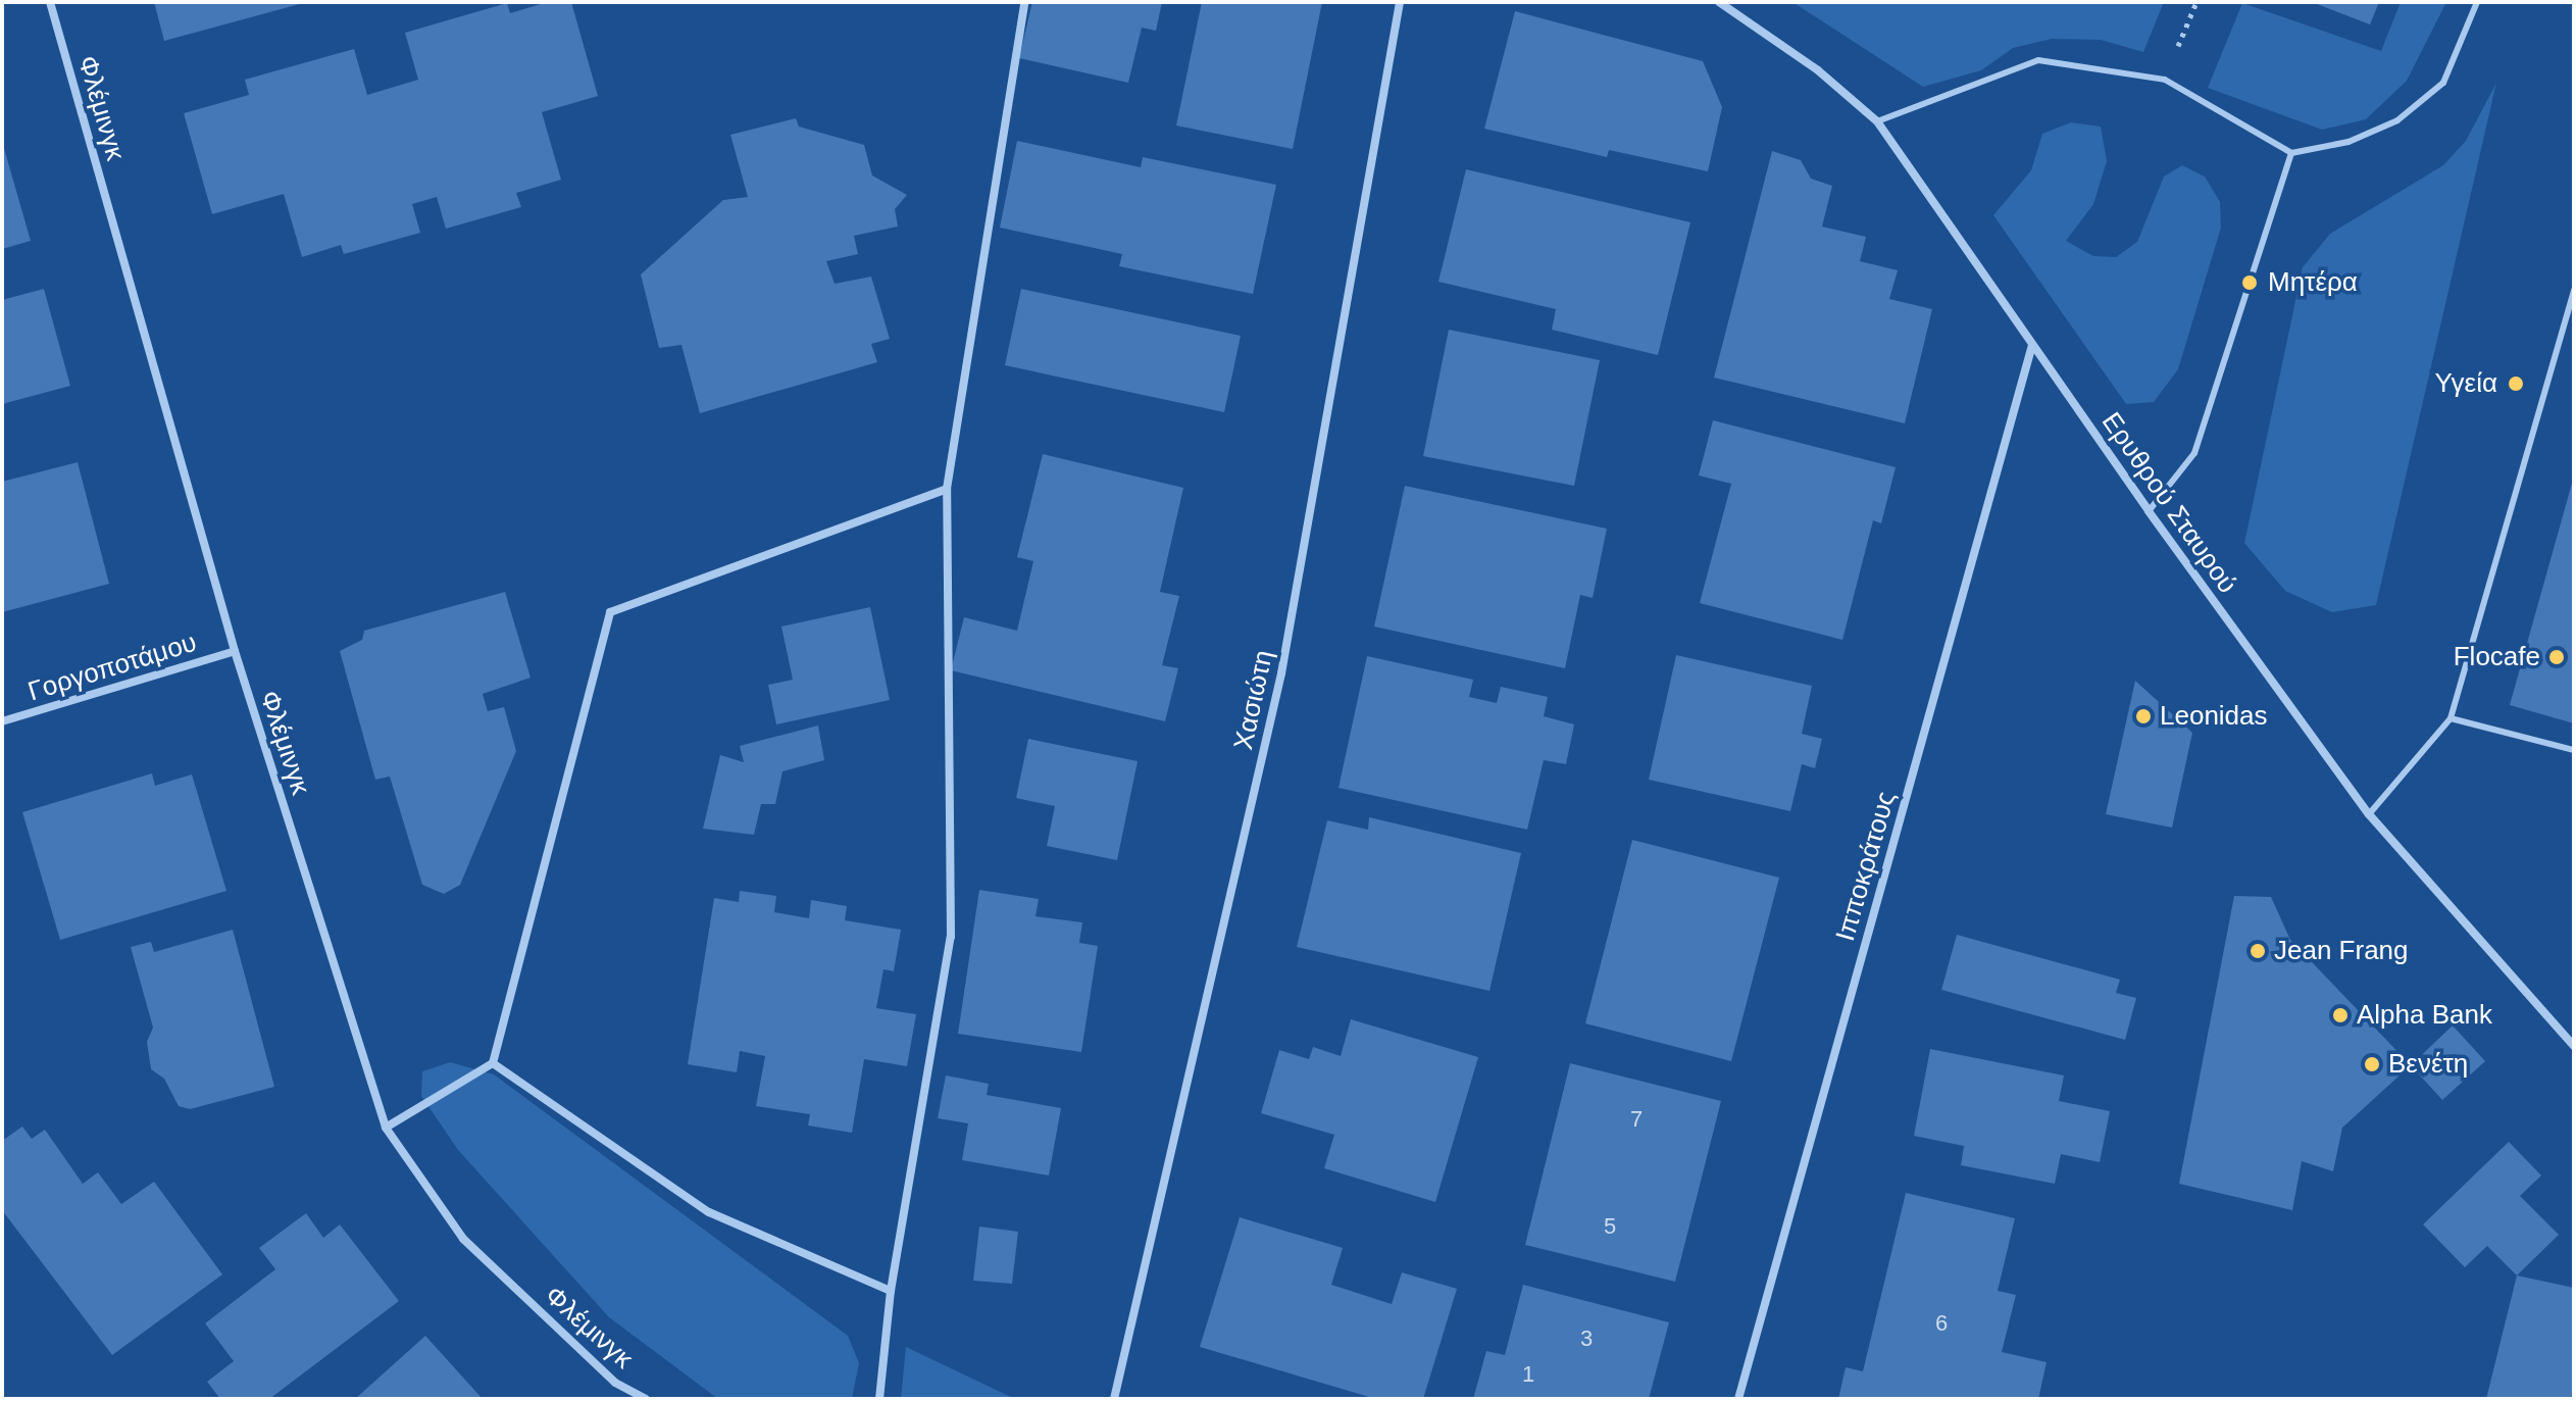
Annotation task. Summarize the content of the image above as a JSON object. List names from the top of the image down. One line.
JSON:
{"streets":{"street":["Φλέμινγκ","Ερυθρού Σταυρού","Γοργοποτάμου","Χασιώτη","Ιπποκράτους"]},"crossings":[["Φλέμινγκ","Γοργοποτάμου"],["Ερυθρού Σταυρού","Ιπποκράτους"]],"places":["Μητέρα","Υγεία","Flocafe","Leonidas","Jean Frang","Alpha Bank","Βενέτη"],"house_numbers":["7","5","6","3","1"]}
